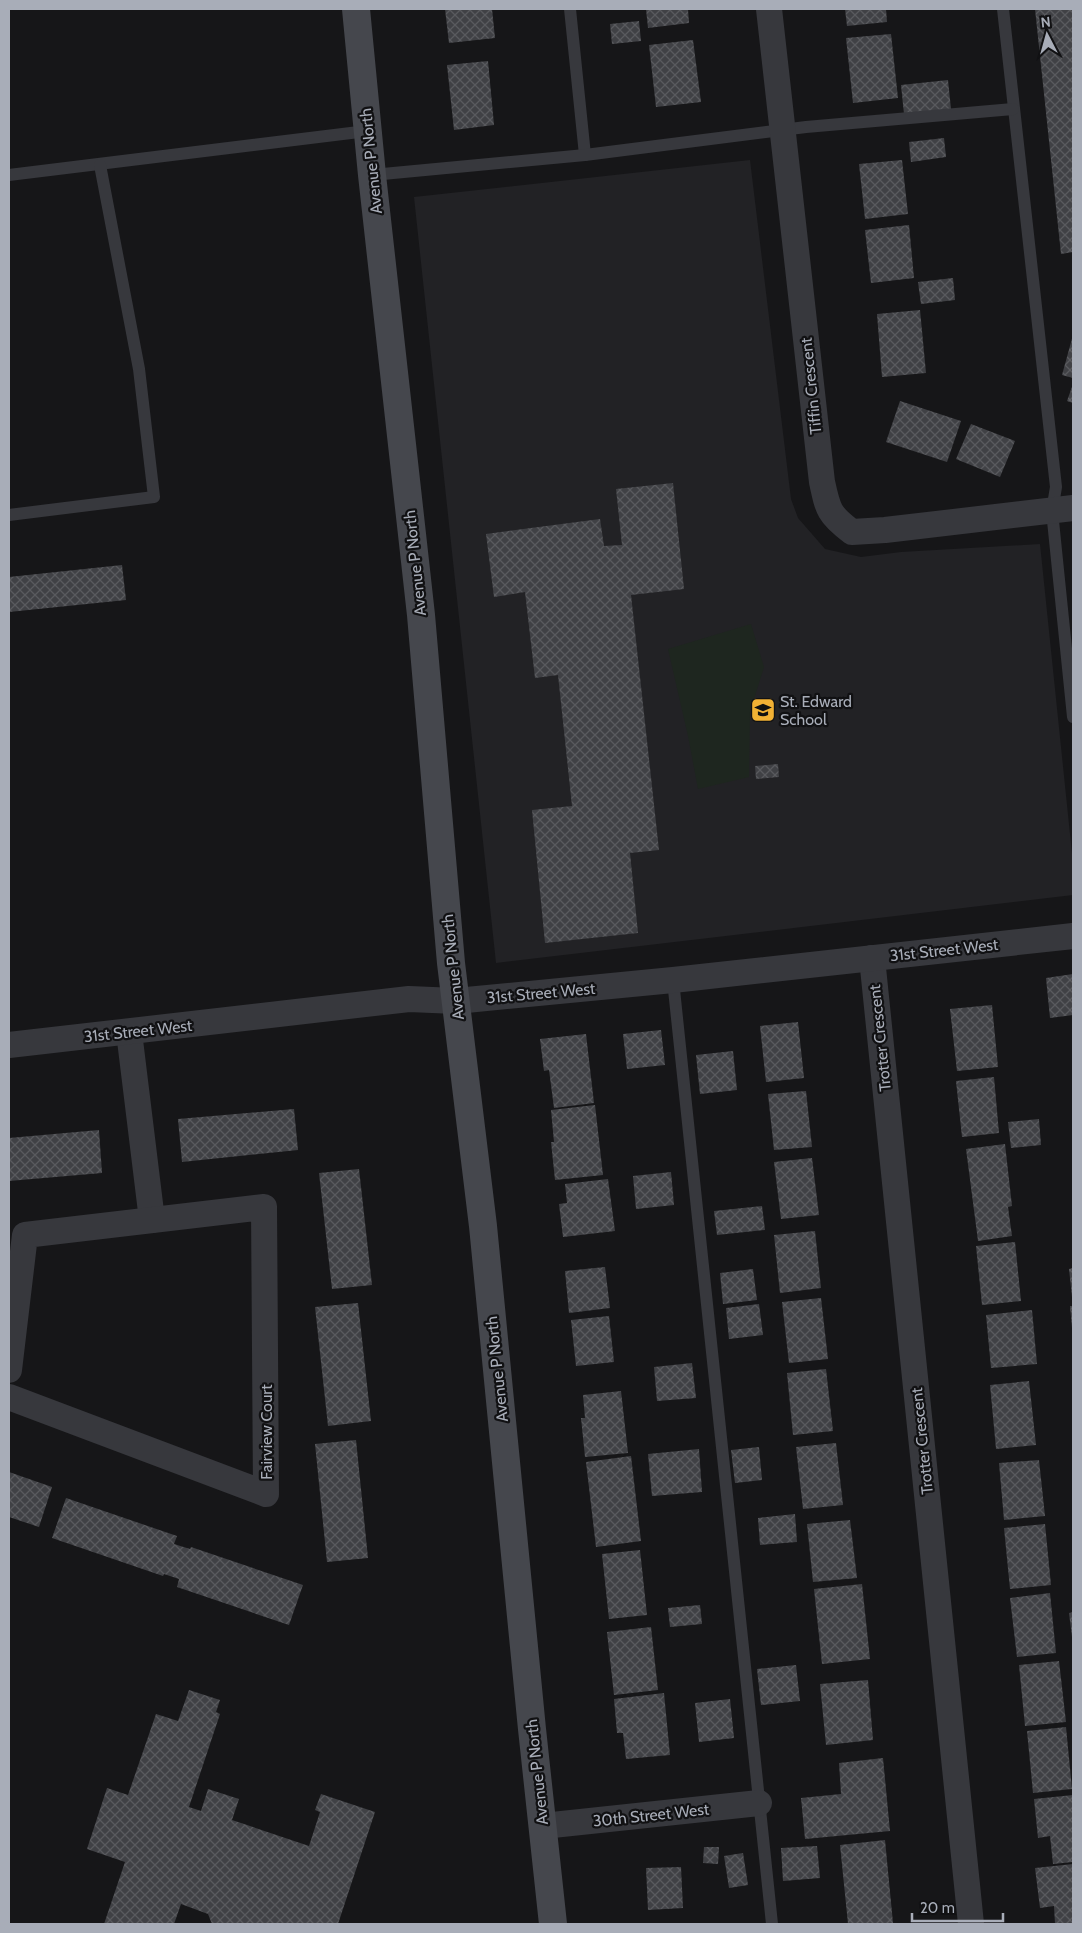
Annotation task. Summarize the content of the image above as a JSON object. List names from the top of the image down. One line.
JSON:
{"streets":{"main road":["Avenue P North"],"street":["Tiffin Crescent","31st Street West","Trotter Crescent","Fairview Court","30th Street West"]},"crossings":[["Avenue P North","31st Street West"],["Avenue P North","30th Street West"],["31st Street West","Trotter Crescent"]],"places":{"school or university":["St. Edward School"]},"scale_bar":"20 m","north":"top"}
